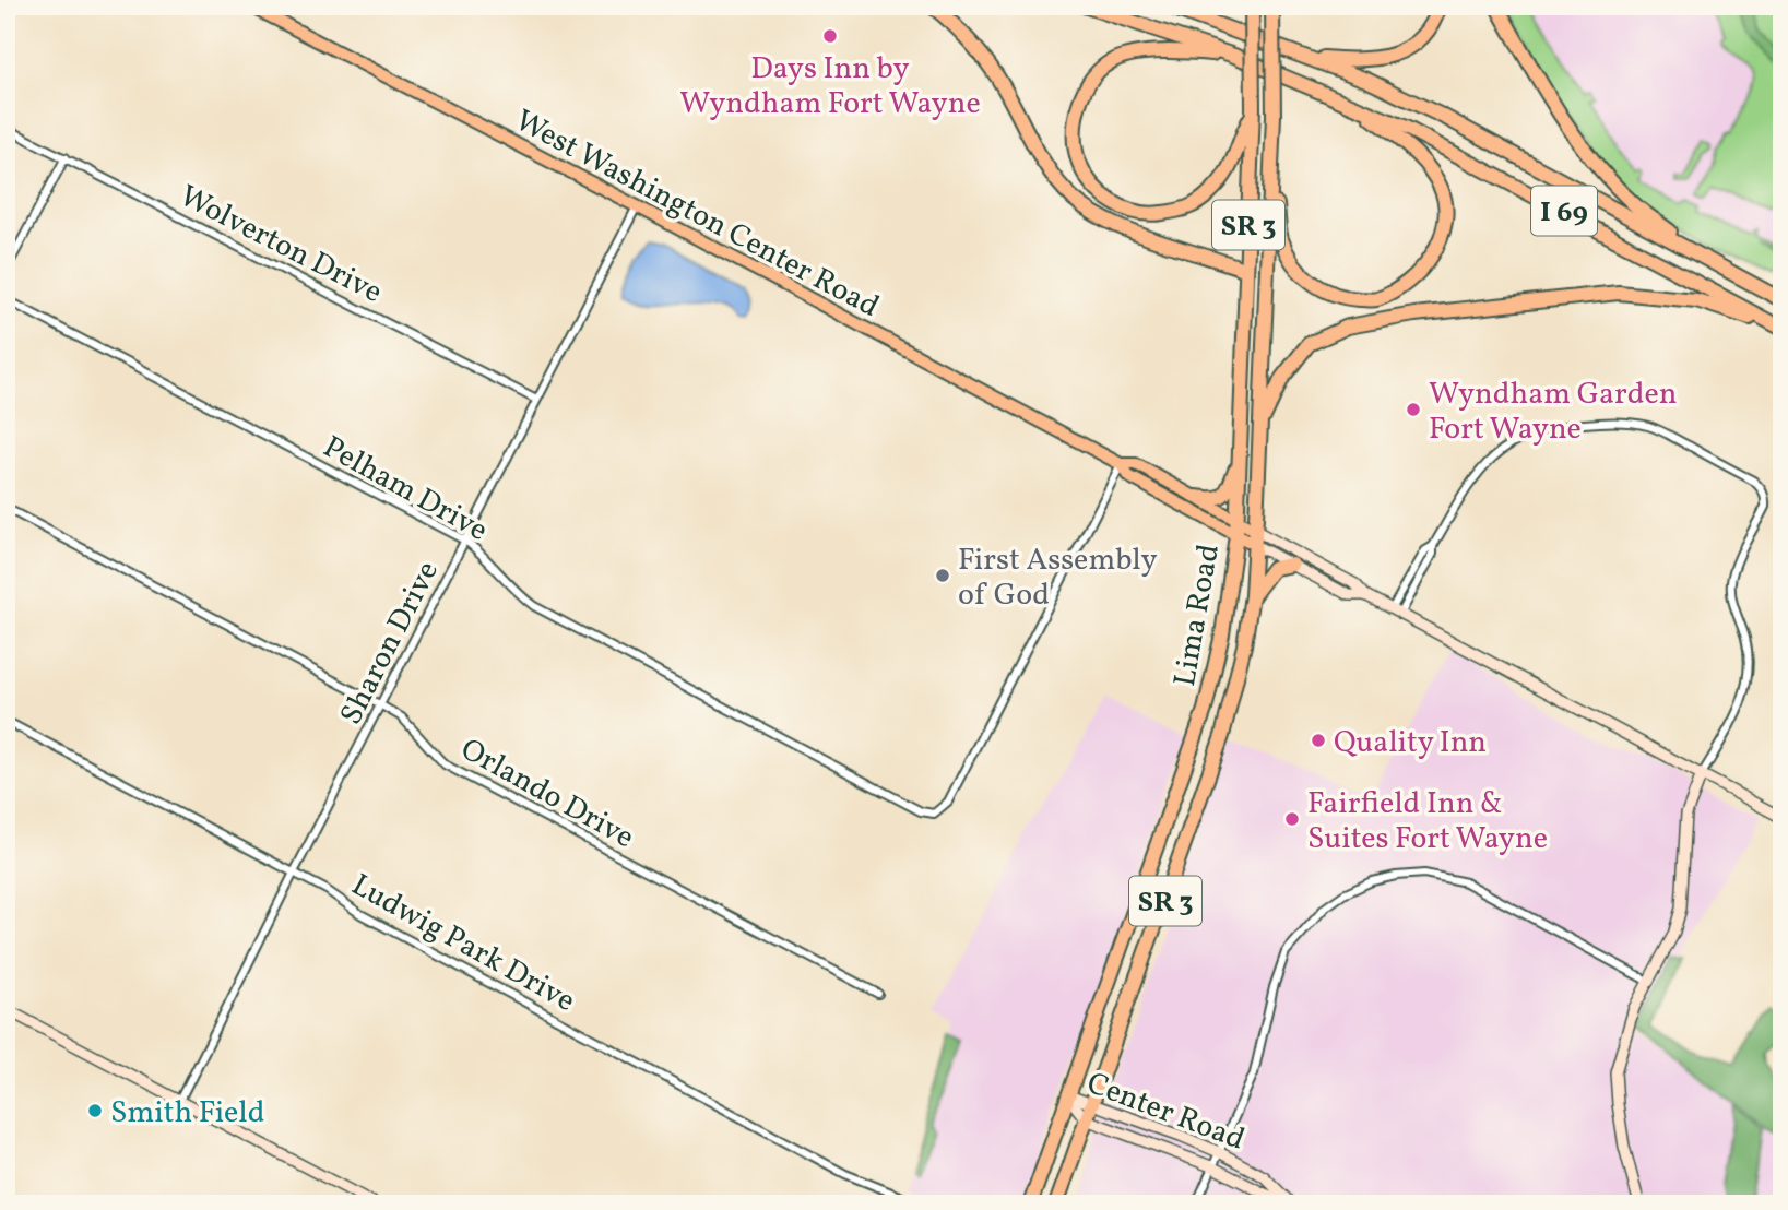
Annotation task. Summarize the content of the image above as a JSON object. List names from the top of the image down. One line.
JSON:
{"streets":{"highway":["I 69","SR 3","Lima Road"],"main road":["West Washington Center Road","Center Road"],"street":["Wolverton Drive","Pelham Drive","Sharon Drive","Orlando Drive","Ludwig Park Drive"]},"crossings":[["West Washington Center Road","Pelham Drive"],["West Washington Center Road","Lima Road"],["West Washington Center Road","Sharon Drive"],["Wolverton Drive","Sharon Drive"],["Pelham Drive","Sharon Drive"],["Lima Road","Center Road"],["Sharon Drive","Orlando Drive"],["Sharon Drive","Ludwig Park Drive"]],"places":["Days Inn by Wyndham Fort Wayne","Wyndham Garden Fort Wayne","First Assembly of God","Quality Inn","Fairfield Inn & Suites Fort Wayne","Smith Field"]}
